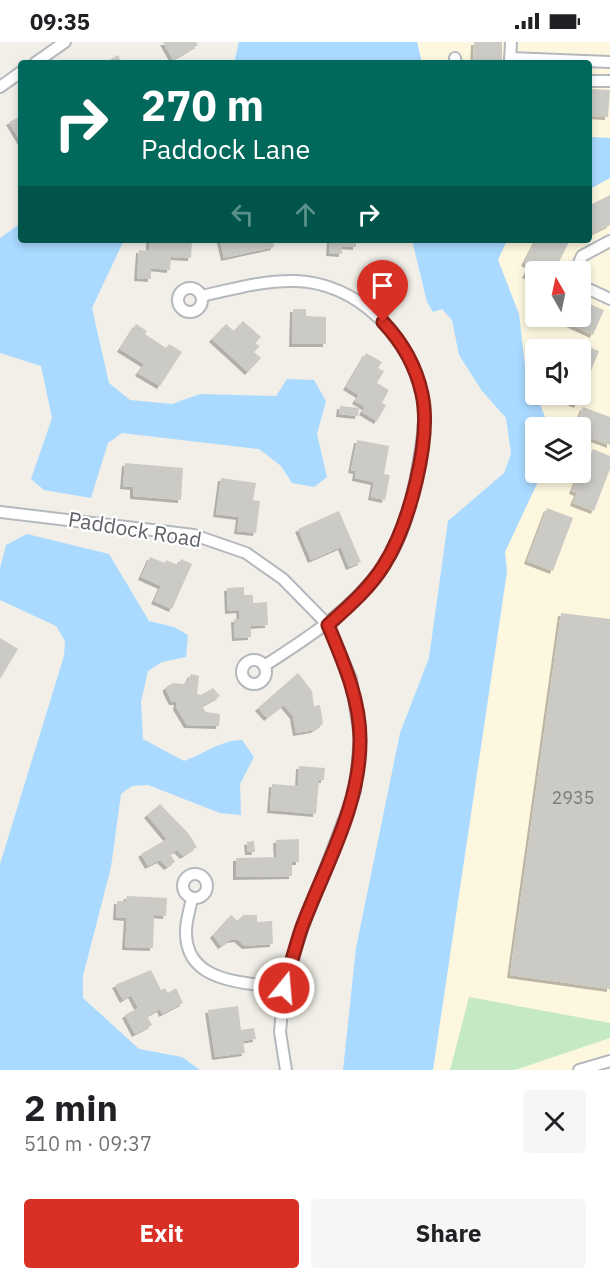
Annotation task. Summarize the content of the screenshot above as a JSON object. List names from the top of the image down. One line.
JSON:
{"streets":{"street":["Paddock Road"]},"house_numbers":["2935"],"north":"top","page":{"status":"09:35","turn":["270 m","Paddock Lane"],"heading":["2 min","510 m · 09:37"],"buttons":["Exit","Share"]}}
